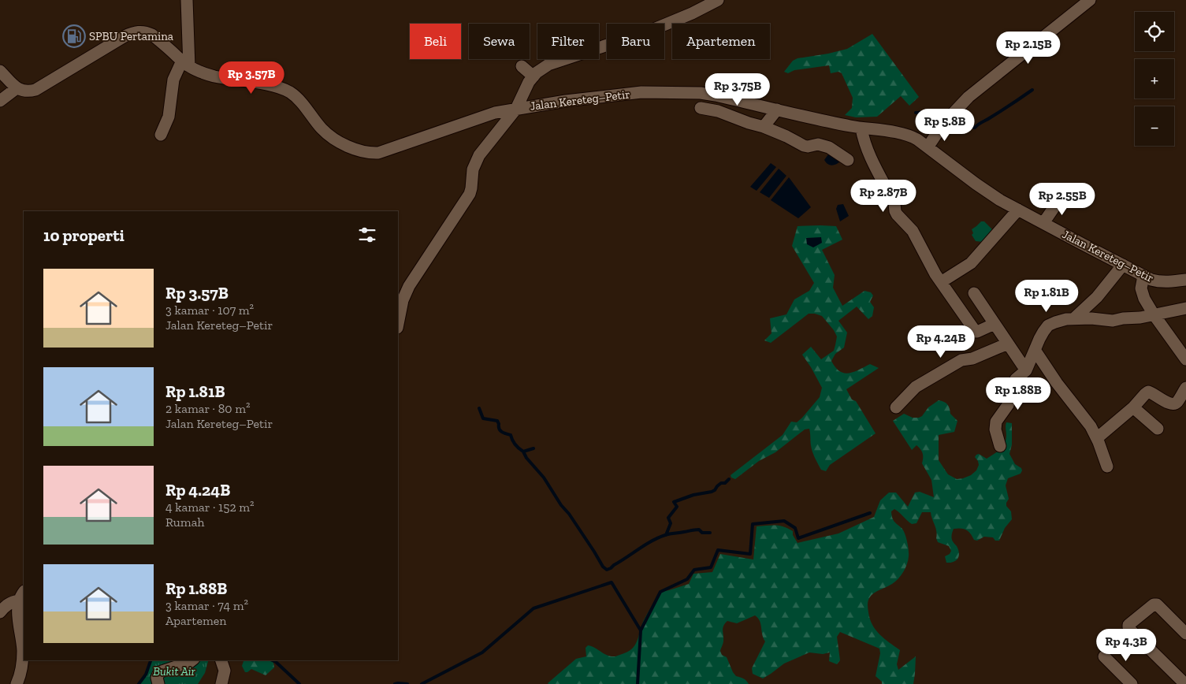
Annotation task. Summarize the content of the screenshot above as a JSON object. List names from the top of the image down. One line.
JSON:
{"streets":{"street":["Jalan Kereteg–Petir"]},"parks":["Bukit Air"],"places":{"fuel station":["SPBU Pertamina"]},"page":{"map_buttons":["+","−"],"chip":["Beli","Sewa","Filter","Baru","Apartemen"],"price":["Rp 2.15B","Rp 3.57B","Rp 3.75B","Rp 5.8B","Rp 2.87B","Rp 2.55B","Rp 1.81B","Rp 4.24B","Rp 1.88B","Rp 4.3B"],"heading":"10 properti","list":[{"name":"Rp 3.57B","note":"3 kamar · 107 m² · Jalan Kereteg–Petir"},{"name":"Rp 1.81B","note":"2 kamar · 80 m² · Jalan Kereteg–Petir"},{"name":"Rp 4.24B","note":"4 kamar · 152 m² · Rumah"},{"name":"Rp 1.88B","note":"3 kamar · 74 m² · Apartemen"}]}}
